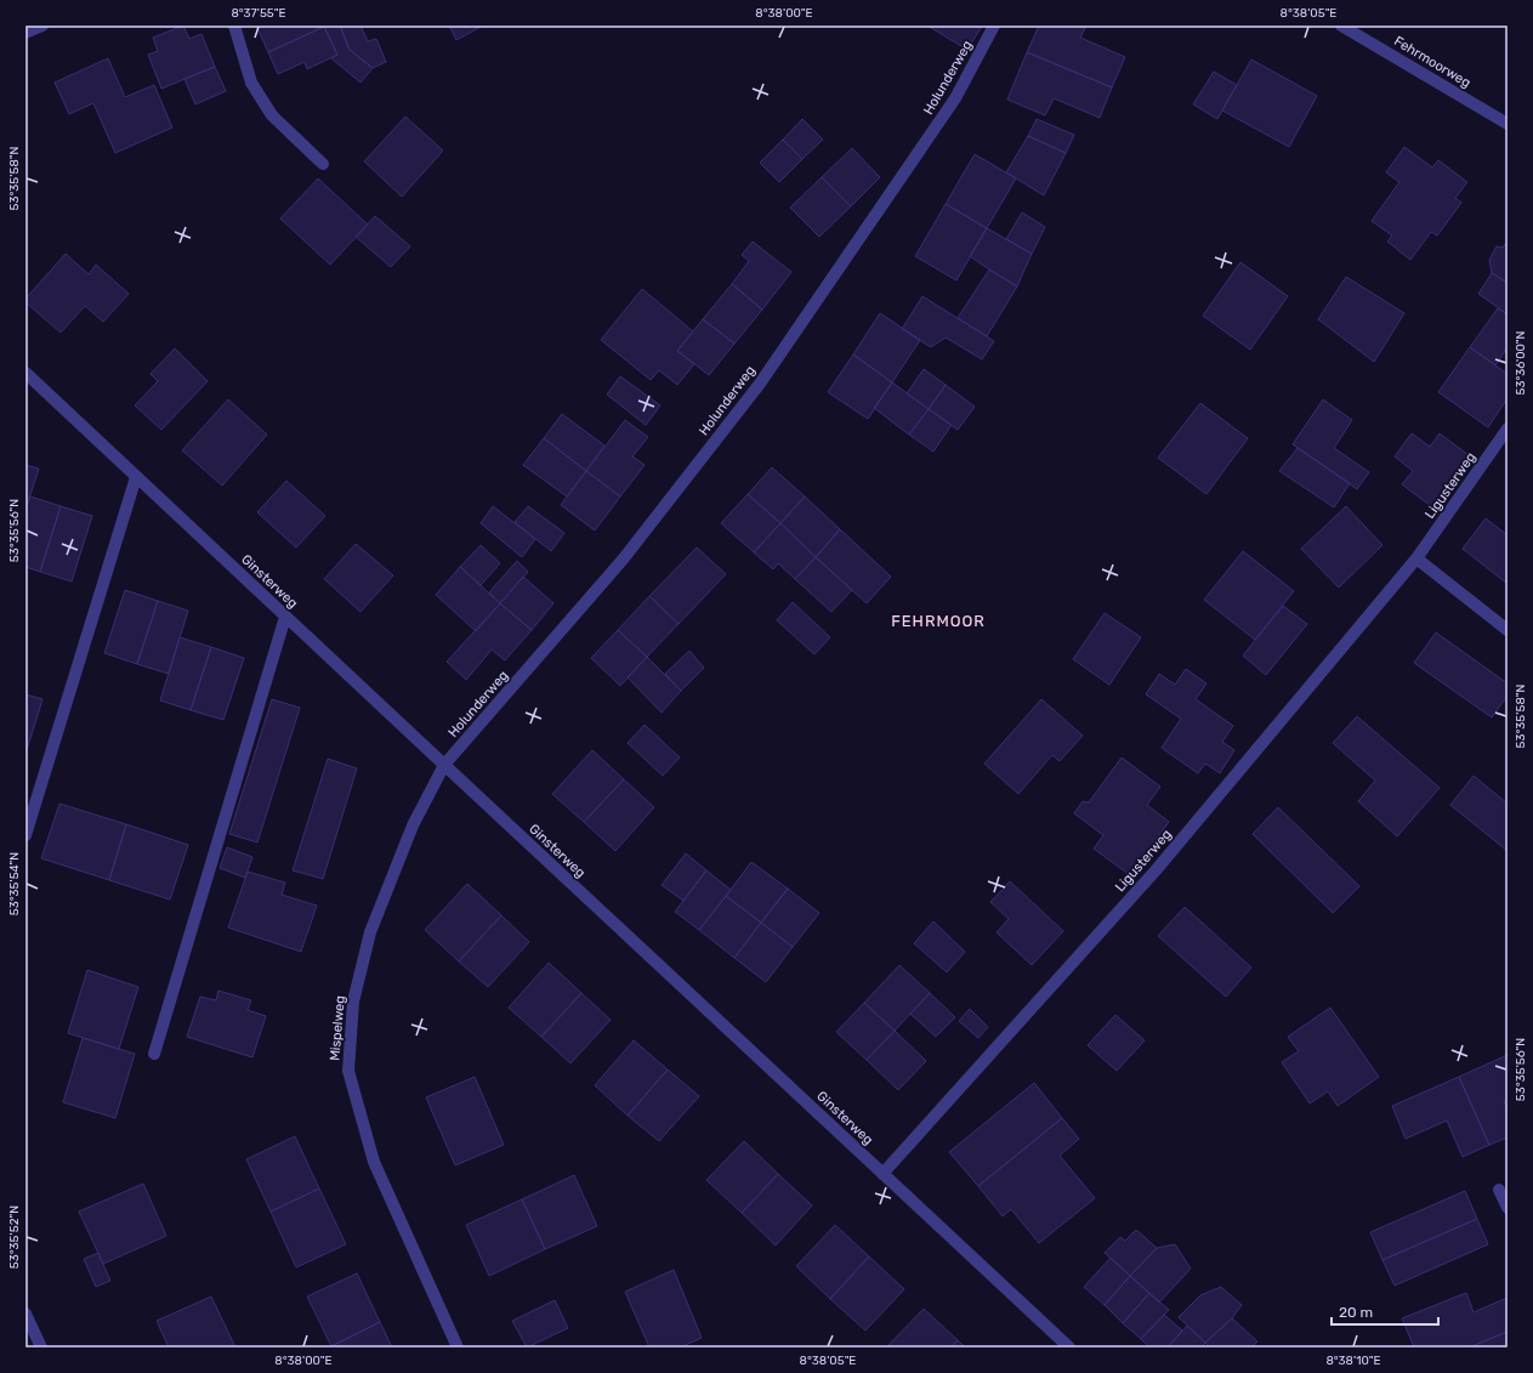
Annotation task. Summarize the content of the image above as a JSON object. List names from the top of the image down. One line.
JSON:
{"streets":{"street":["Fehrmoorweg","Holunderweg","Ligusterweg","Ginsterweg","Mispelweg"]},"crossings":[["Holunderweg","Ginsterweg"],["Holunderweg","Mispelweg"],["Ligusterweg","Ginsterweg"],["Ginsterweg","Mispelweg"]],"districts":["FEHRMOOR"],"scale_bar":"20 m","coordinates":["8°37'55\"E","8°38'00\"E","8°38'05\"E","53°35'58\"N","53°36'00\"N","53°35'56\"N","53°35'54\"N","53°35'52\"N","8°38'10\"E"]}
